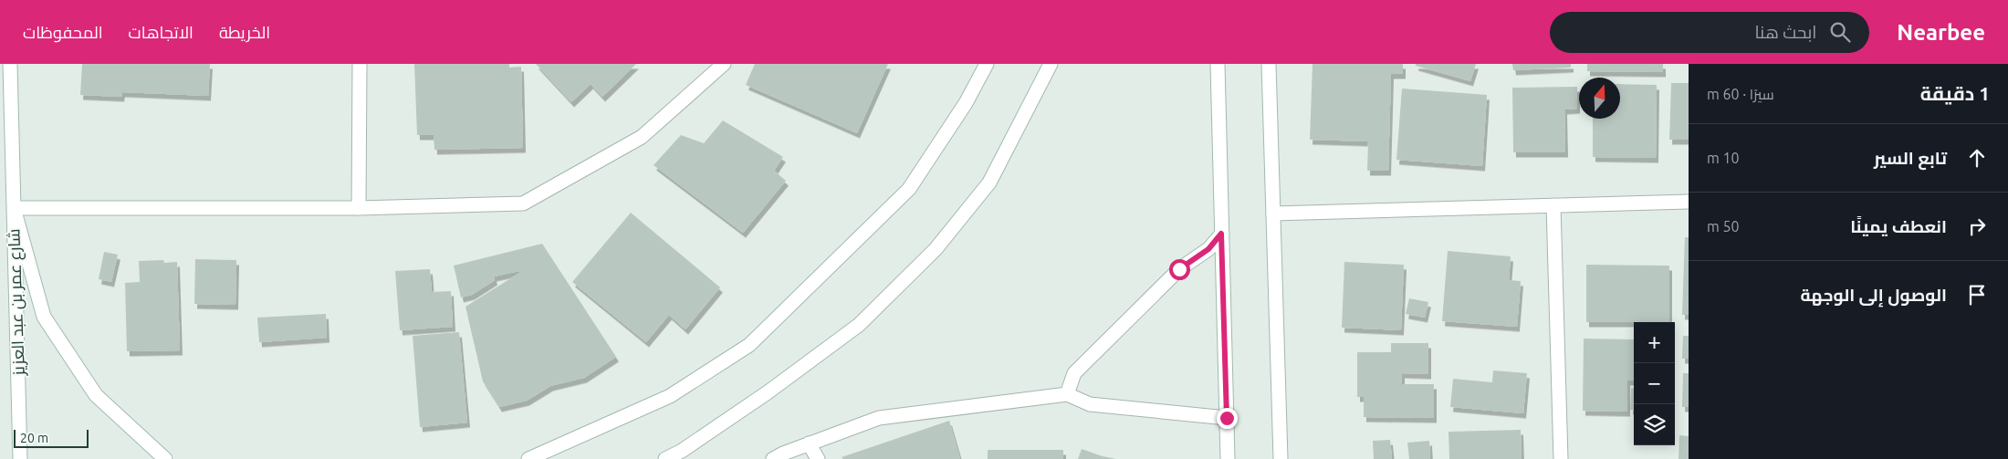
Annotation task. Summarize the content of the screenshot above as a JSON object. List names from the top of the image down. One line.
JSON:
{"streets":{"street":["شارع عمر بن عبد العزيز"]},"scale_bar":"20 m","north":"top","page":{"header":"Nearbee","search":"ابحث هنا","nav":["الخريطة","الاتجاهات","المحفوظات"],"heading":["1 دقيقة","سيرًا · 60 m"],"list":[["تابع السير","10 m"],["انعطف يمينًا","50 m"],"الوصول إلى الوجهة"],"map_buttons":["+","−"],"scale":"20 m"}}
